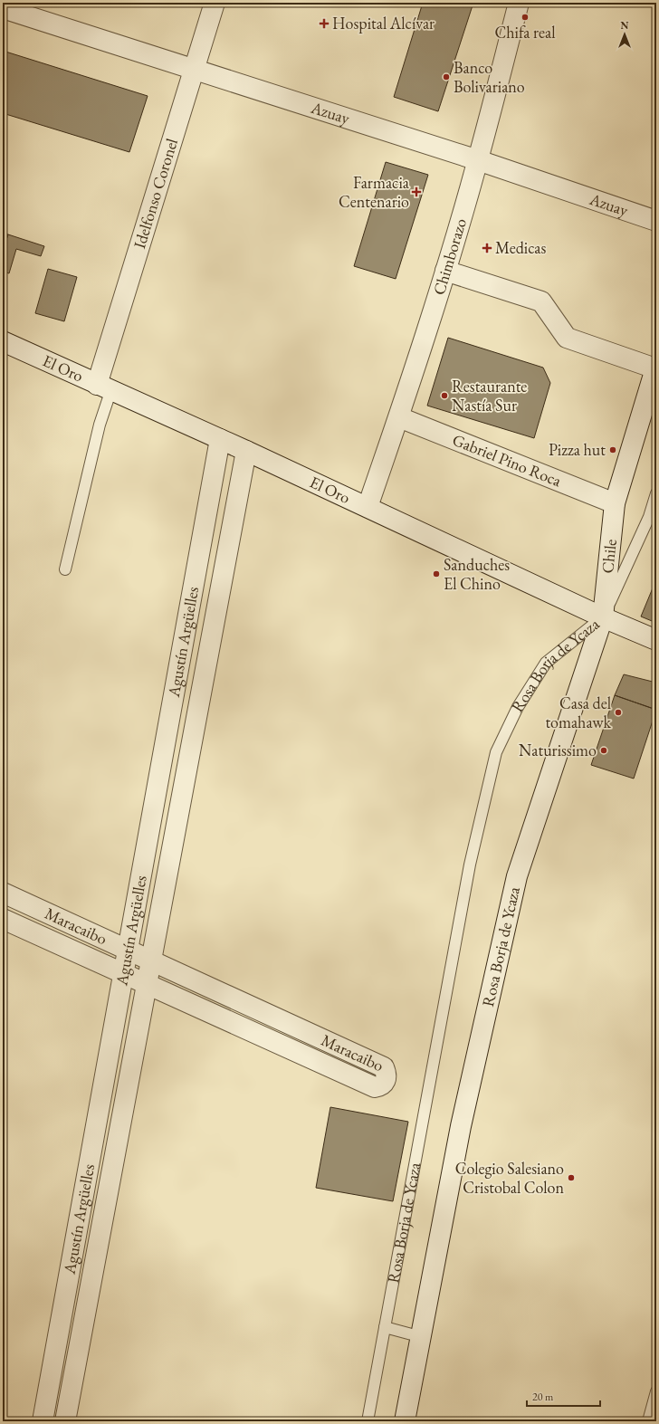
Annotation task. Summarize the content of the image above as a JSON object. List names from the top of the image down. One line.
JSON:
{"streets":{"street":["Azuay","Idelfonso Coronel","Chimborazo","El Oro","Gabriel Pino Roca","Chile","Agustín Argüelles","Rosa Borja de Ycaza","Maracaibo"]},"crossings":[["Azuay","Idelfonso Coronel"],["Azuay","Chimborazo"],["Idelfonso Coronel","El Oro"],["Chimborazo","El Oro"],["Chimborazo","Gabriel Pino Roca"],["El Oro","Chile"],["El Oro","Agustín Argüelles"],["El Oro","Rosa Borja de Ycaza"],["Gabriel Pino Roca","Chile"],["Chile","Rosa Borja de Ycaza"],["Agustín Argüelles","Maracaibo"]],"places":{"other":["Chifa real","Banco Bolivariano","Restaurante Nastía Sur","Pizza hut","Sanduches El Chino","Casa del tomahawk","Naturissimo","Colegio Salesiano Cristobal Colon"],"health":["Hospital Alcívar","Farmacia Centenario","Medicas"]},"scale_bar":"20 m","north":"top"}
